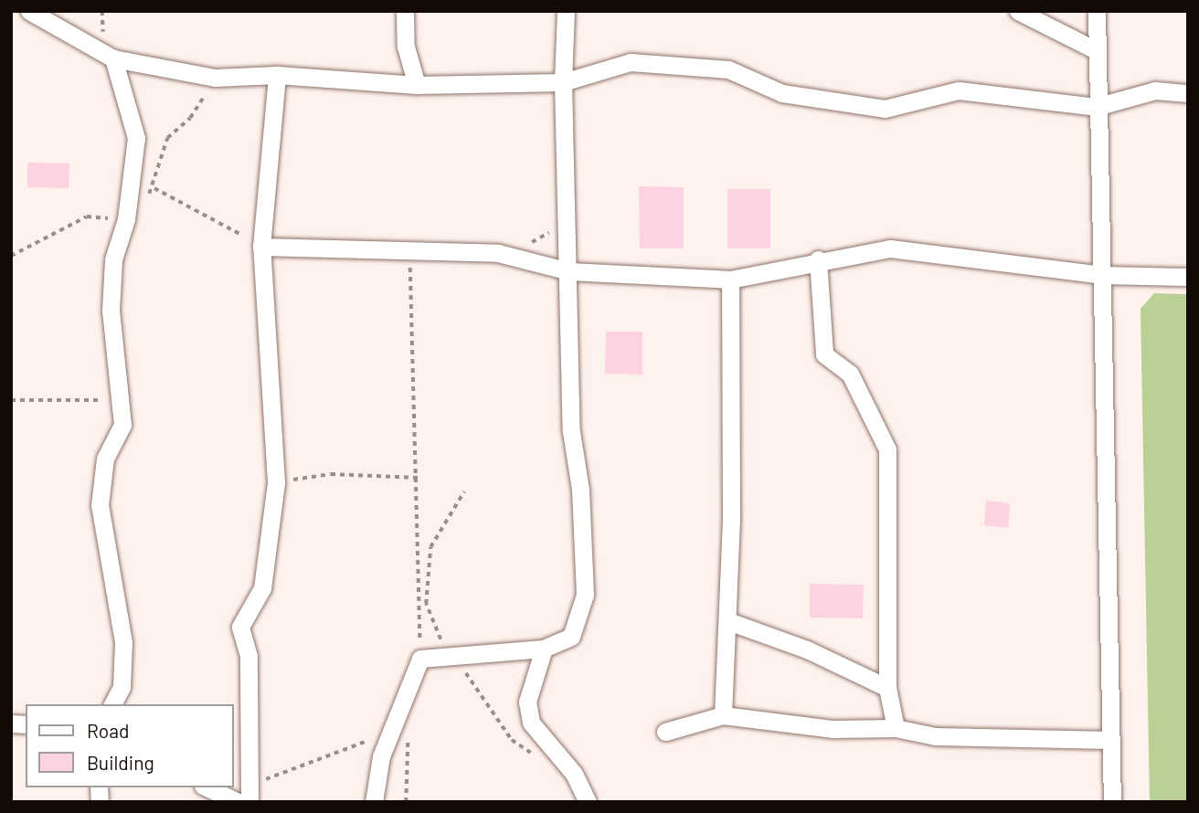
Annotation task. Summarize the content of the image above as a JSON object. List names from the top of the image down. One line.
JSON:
{"legend":["Road","Building"]}
